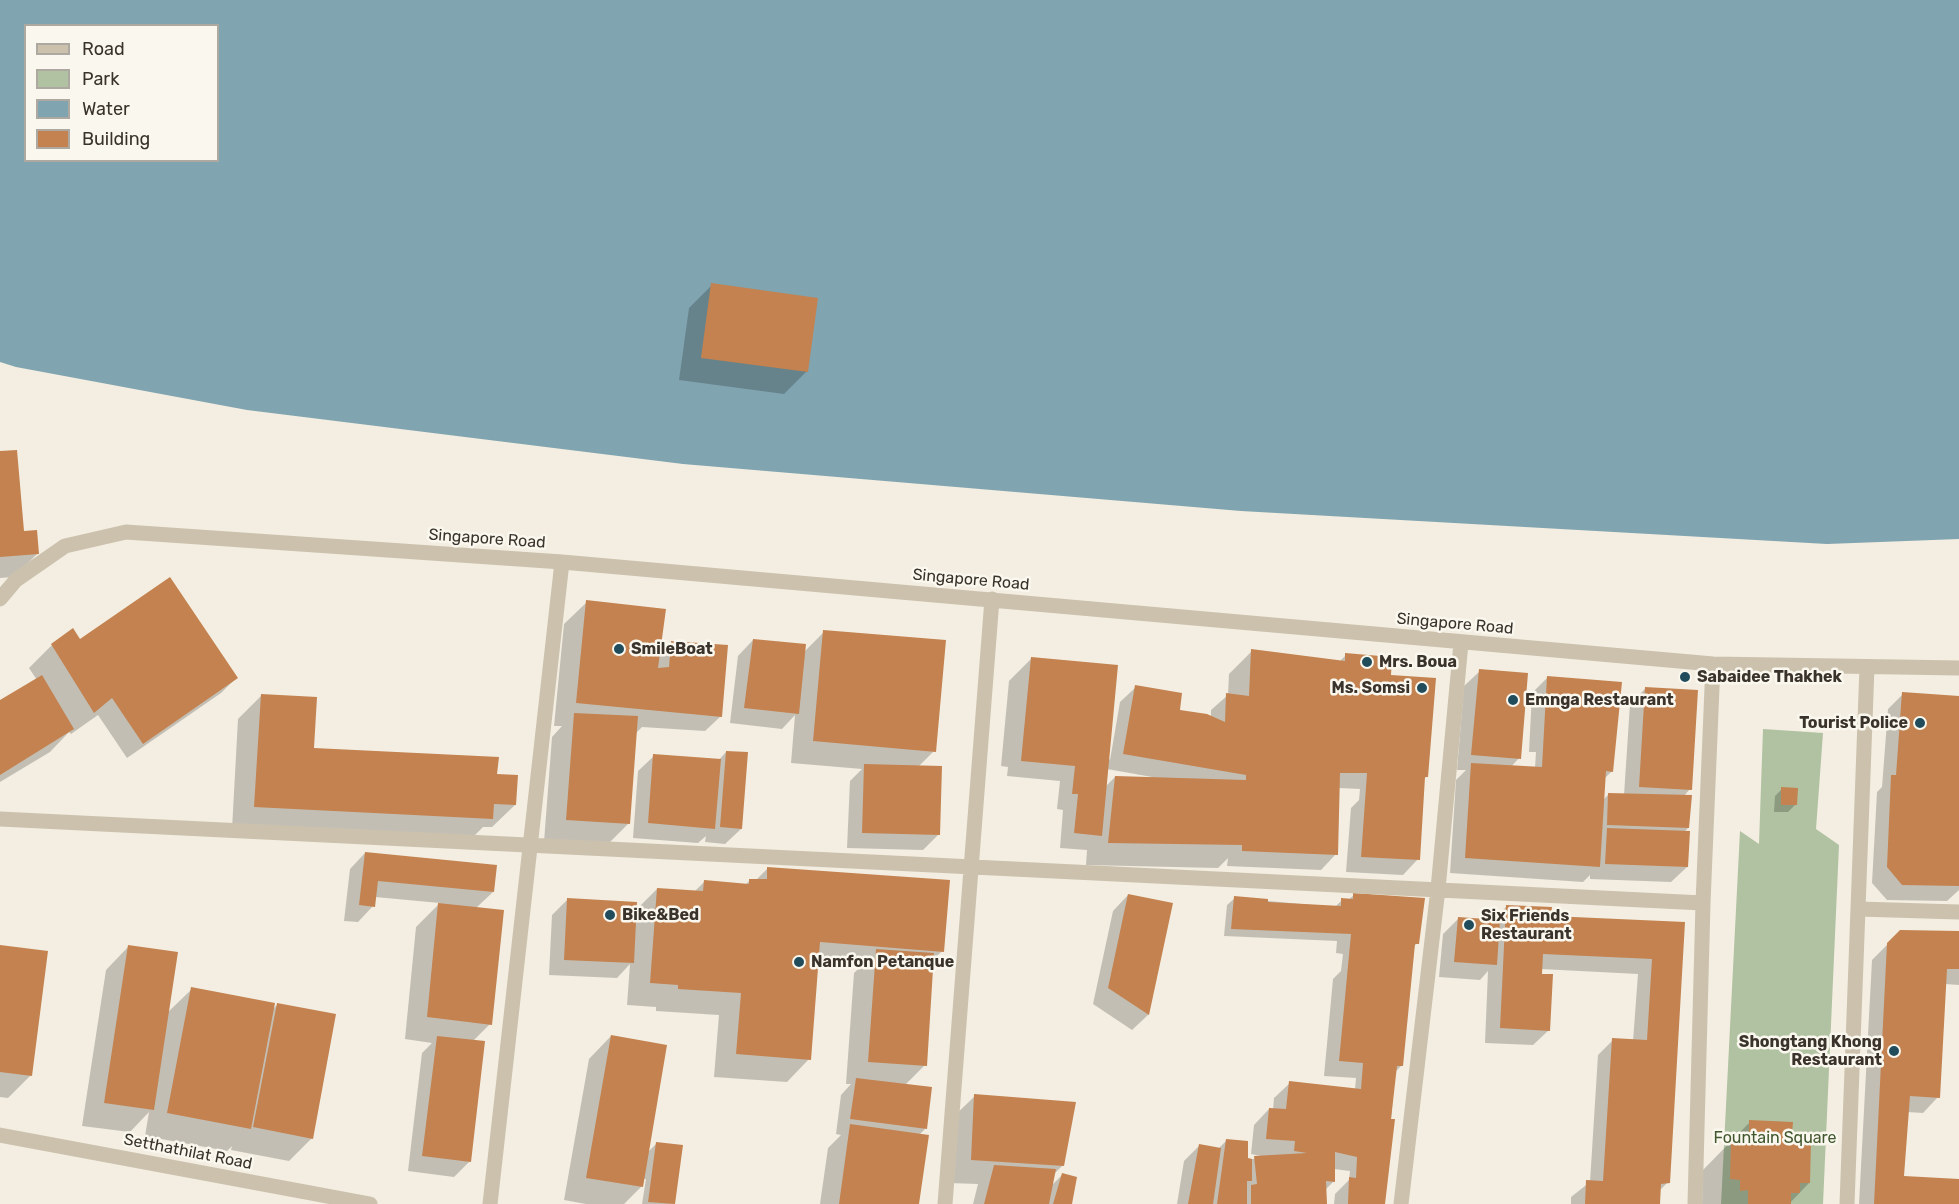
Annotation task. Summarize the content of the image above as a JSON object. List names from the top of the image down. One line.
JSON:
{"streets":{"street":["Singapore Road","Setthathilat Road"]},"parks":["Fountain Square"],"places":["SmileBoat","Mrs. Boua","Sabaidee Thakhek","Ms. Somsi","Emnga Restaurant","Tourist Police","Bike&Bed","Six Friends Restaurant","Namfon Petanque","Shongtang Khong Restaurant"],"legend":["Road","Park","Water","Building"]}
